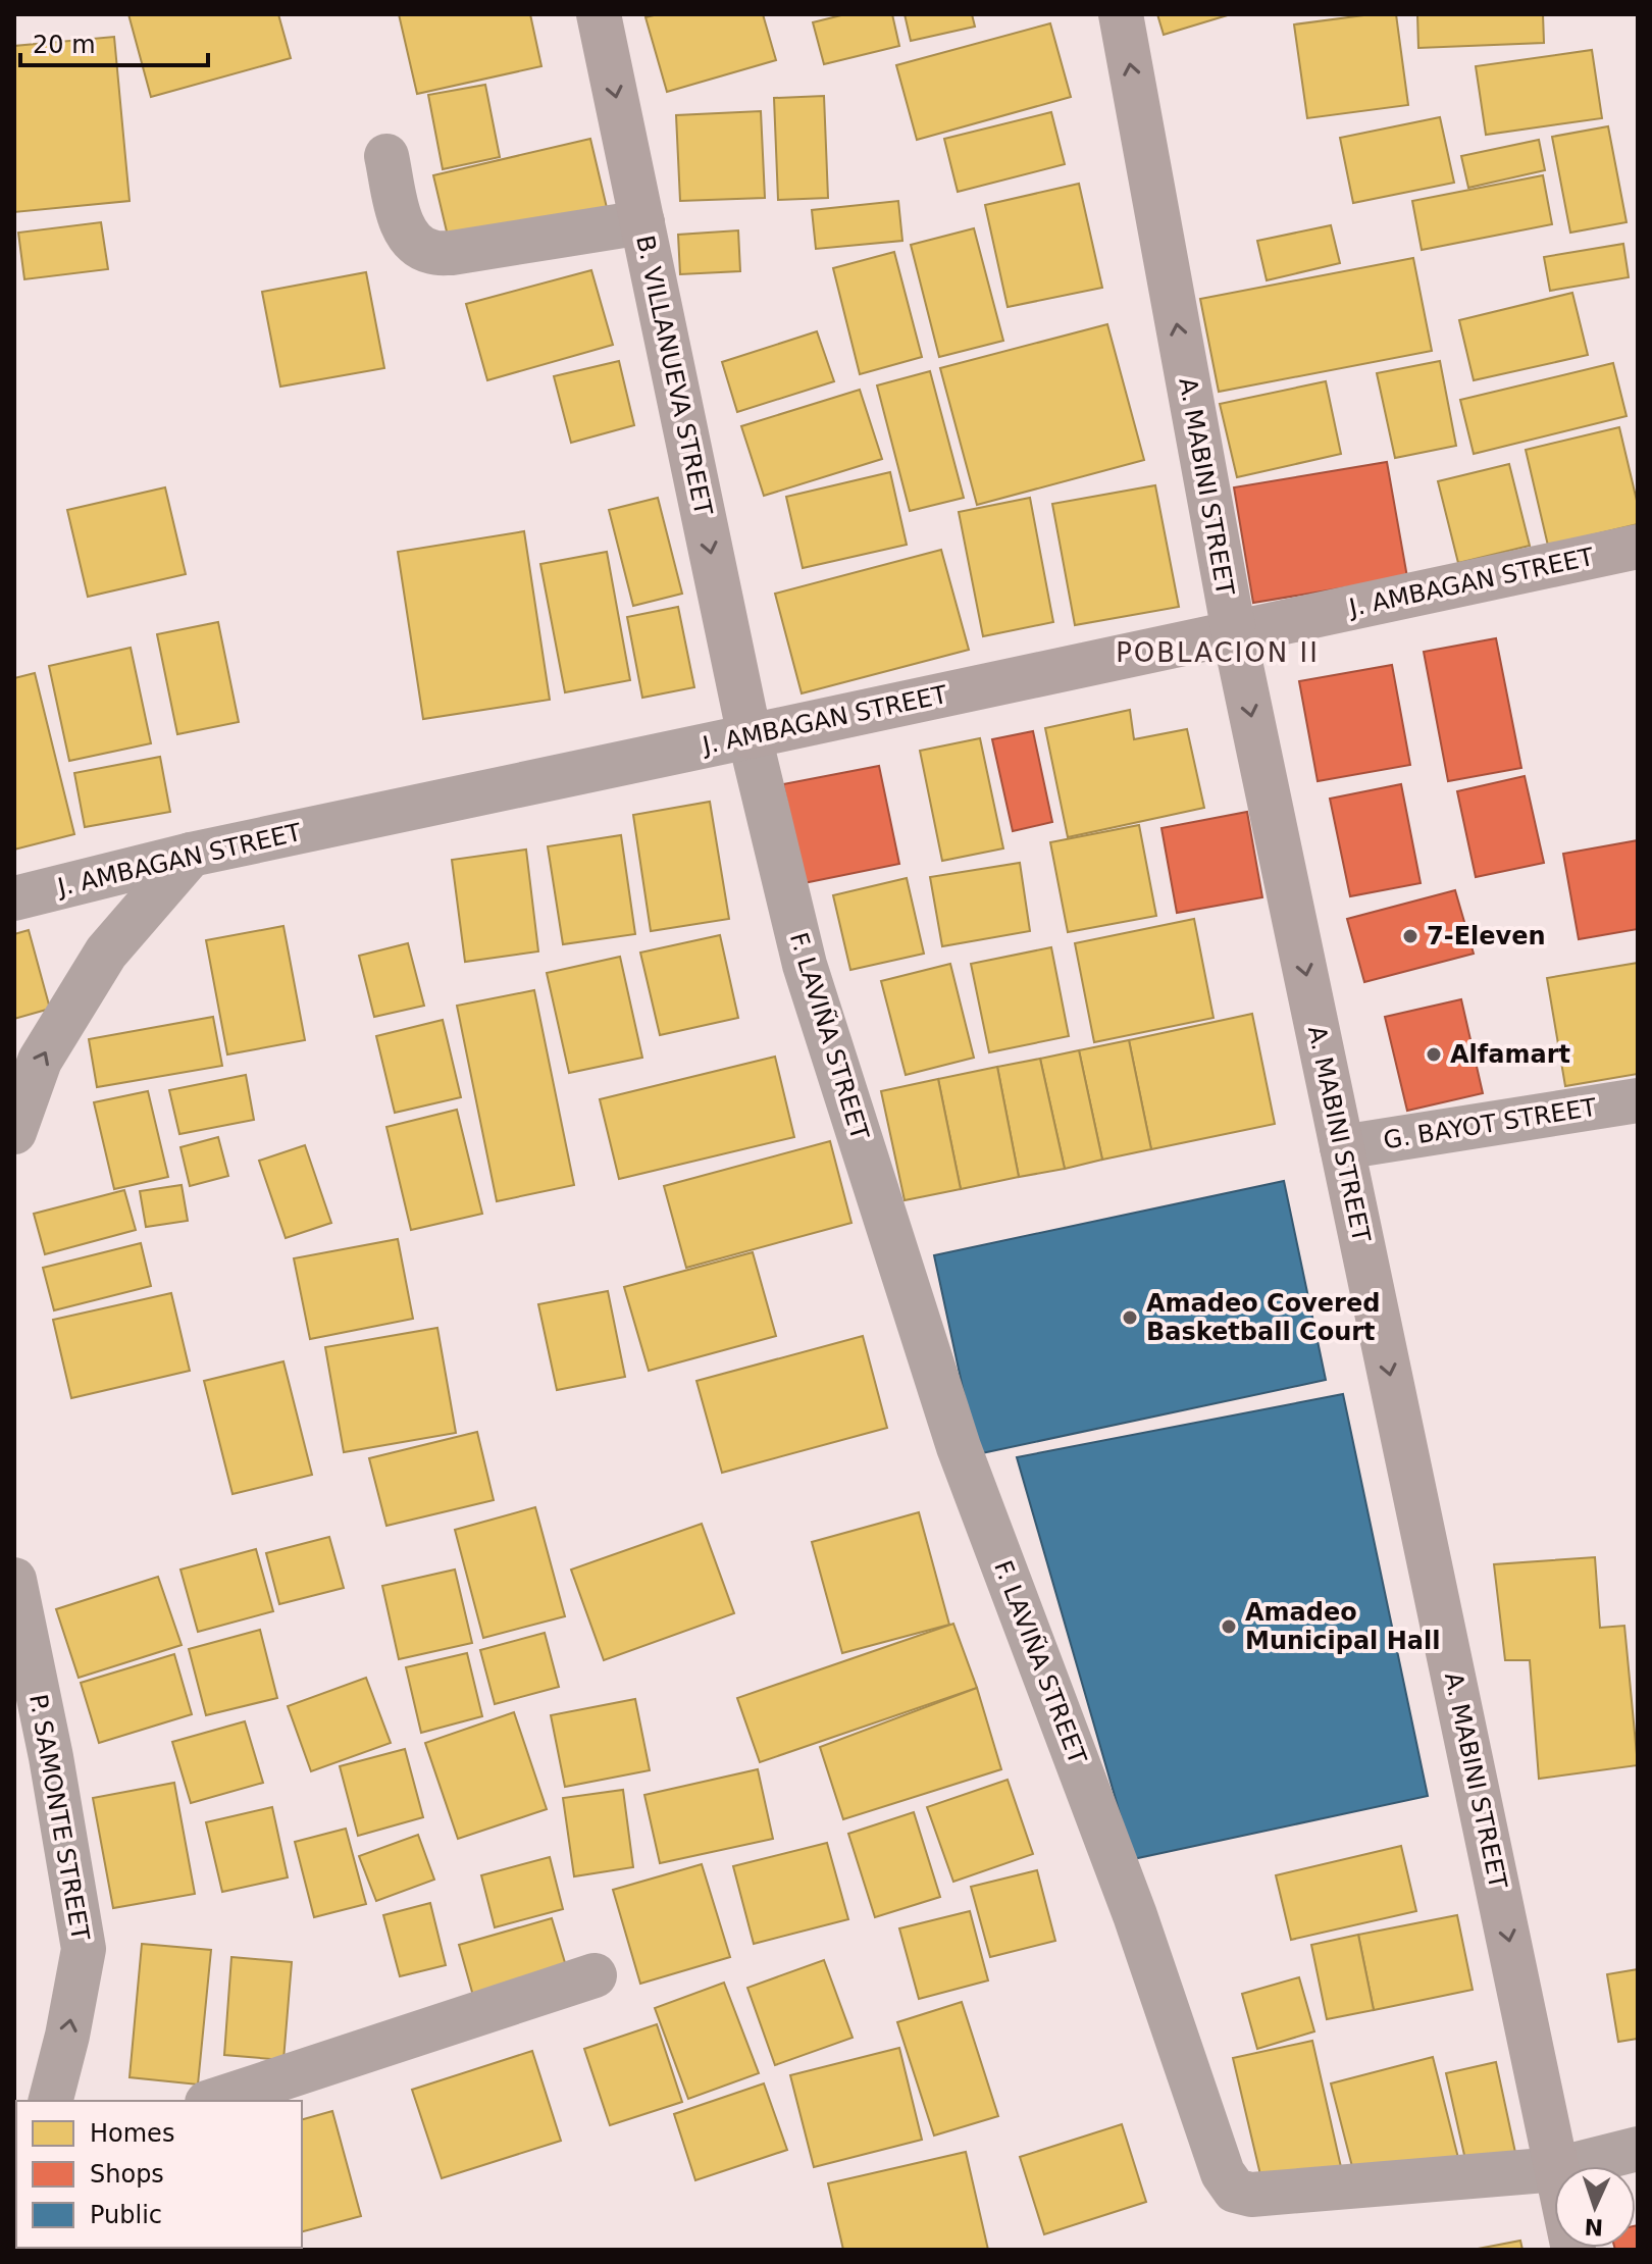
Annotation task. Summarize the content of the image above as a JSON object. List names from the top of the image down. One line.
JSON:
{"streets":{"main road":["B. VILLANUEVA STREET","A. MABINI STREET","J. AMBAGAN STREET"],"street":["F. LAVIÑA STREET","G. BAYOT STREET","P. SAMONTE STREET"]},"crossings":[["B. VILLANUEVA STREET","J. AMBAGAN STREET"],["B. VILLANUEVA STREET","F. LAVIÑA STREET"],["A. MABINI STREET","J. AMBAGAN STREET"],["A. MABINI STREET","G. BAYOT STREET"],["J. AMBAGAN STREET","F. LAVIÑA STREET"]],"one_way":["B. VILLANUEVA STREET","P. SAMONTE STREET"],"districts":["POBLACION II"],"places":["7-Eleven","Alfamart","Amadeo Covered Basketball Court","Amadeo Municipal Hall"],"legend":["Homes","Shops","Public"],"scale_bar":"20 m","north":"bottom"}
